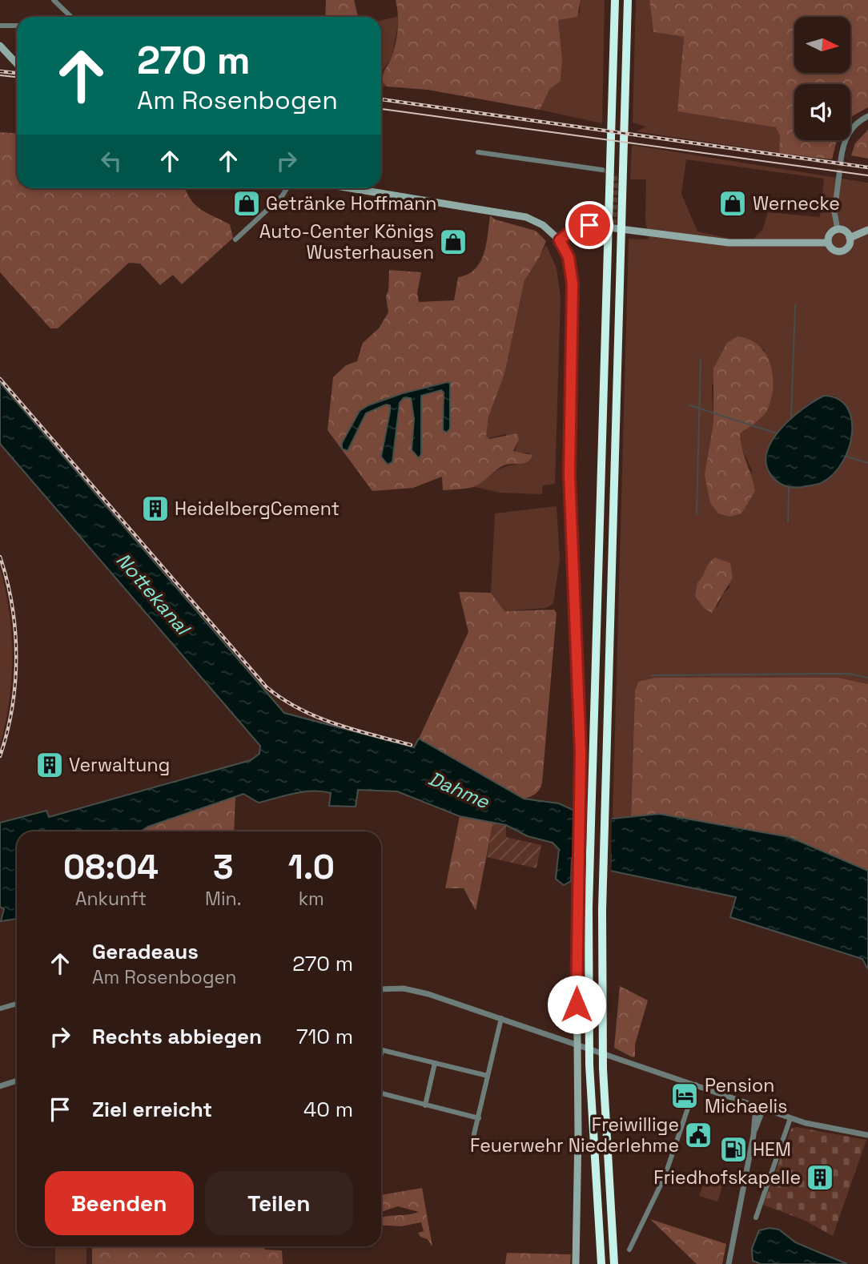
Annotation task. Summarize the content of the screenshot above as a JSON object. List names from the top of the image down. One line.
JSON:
{"water":["Nottekanal","Dahme"],"places":{"shop":["Getränke Hoffmann","Wernecke","Auto-Center Königs Wusterhausen"],"building":["HeidelbergCement","Verwaltung","Friedhofskapelle"],"hotel":["Pension Michaelis"],"public building":["Freiwillige Feuerwehr Niederlehme"],"fuel station":["HEM"]},"north":"right","page":{"turn":["270 m","Am Rosenbogen"],"eta":["08:04","Ankunft","3","Min.","1.0","km"],"list":[{"name":"Geradeaus","note":"Am Rosenbogen","value":"270 m"},{"name":"Rechts abbiegen","value":"710 m"},{"name":"Ziel erreicht","value":"40 m"}],"buttons":["Beenden","Teilen"]}}
